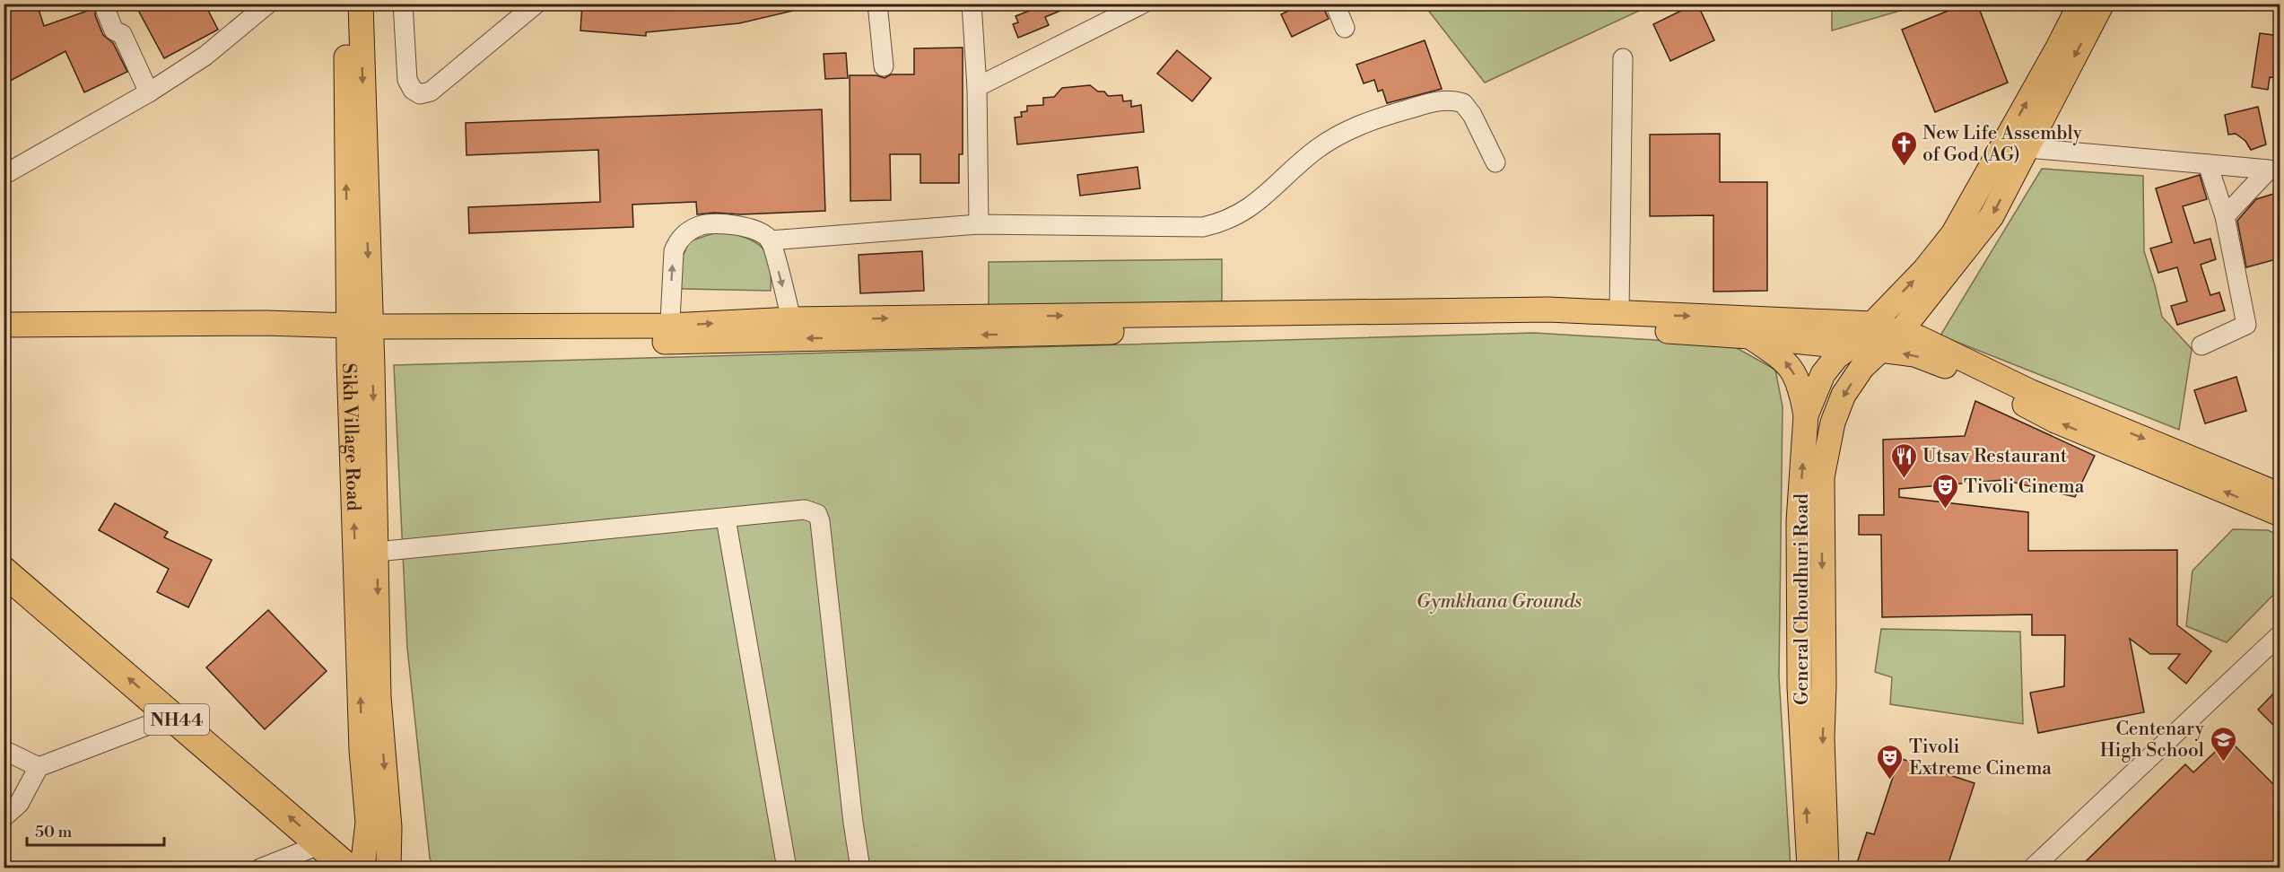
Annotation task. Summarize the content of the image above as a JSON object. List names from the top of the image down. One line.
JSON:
{"streets":{"highway":["NH44"],"main road":["Sikh Village Road","General Choudhuri Road"]},"parks":["Gymkhana Grounds"],"places":{"church":["New Life Assembly of God (AG)"],"restaurant":["Utsav Restaurant"],"theatre":["Tivoli Cinema","Tivoli Extreme Cinema"],"school or university":["Centenary High School"]},"scale_bar":"50 m"}
